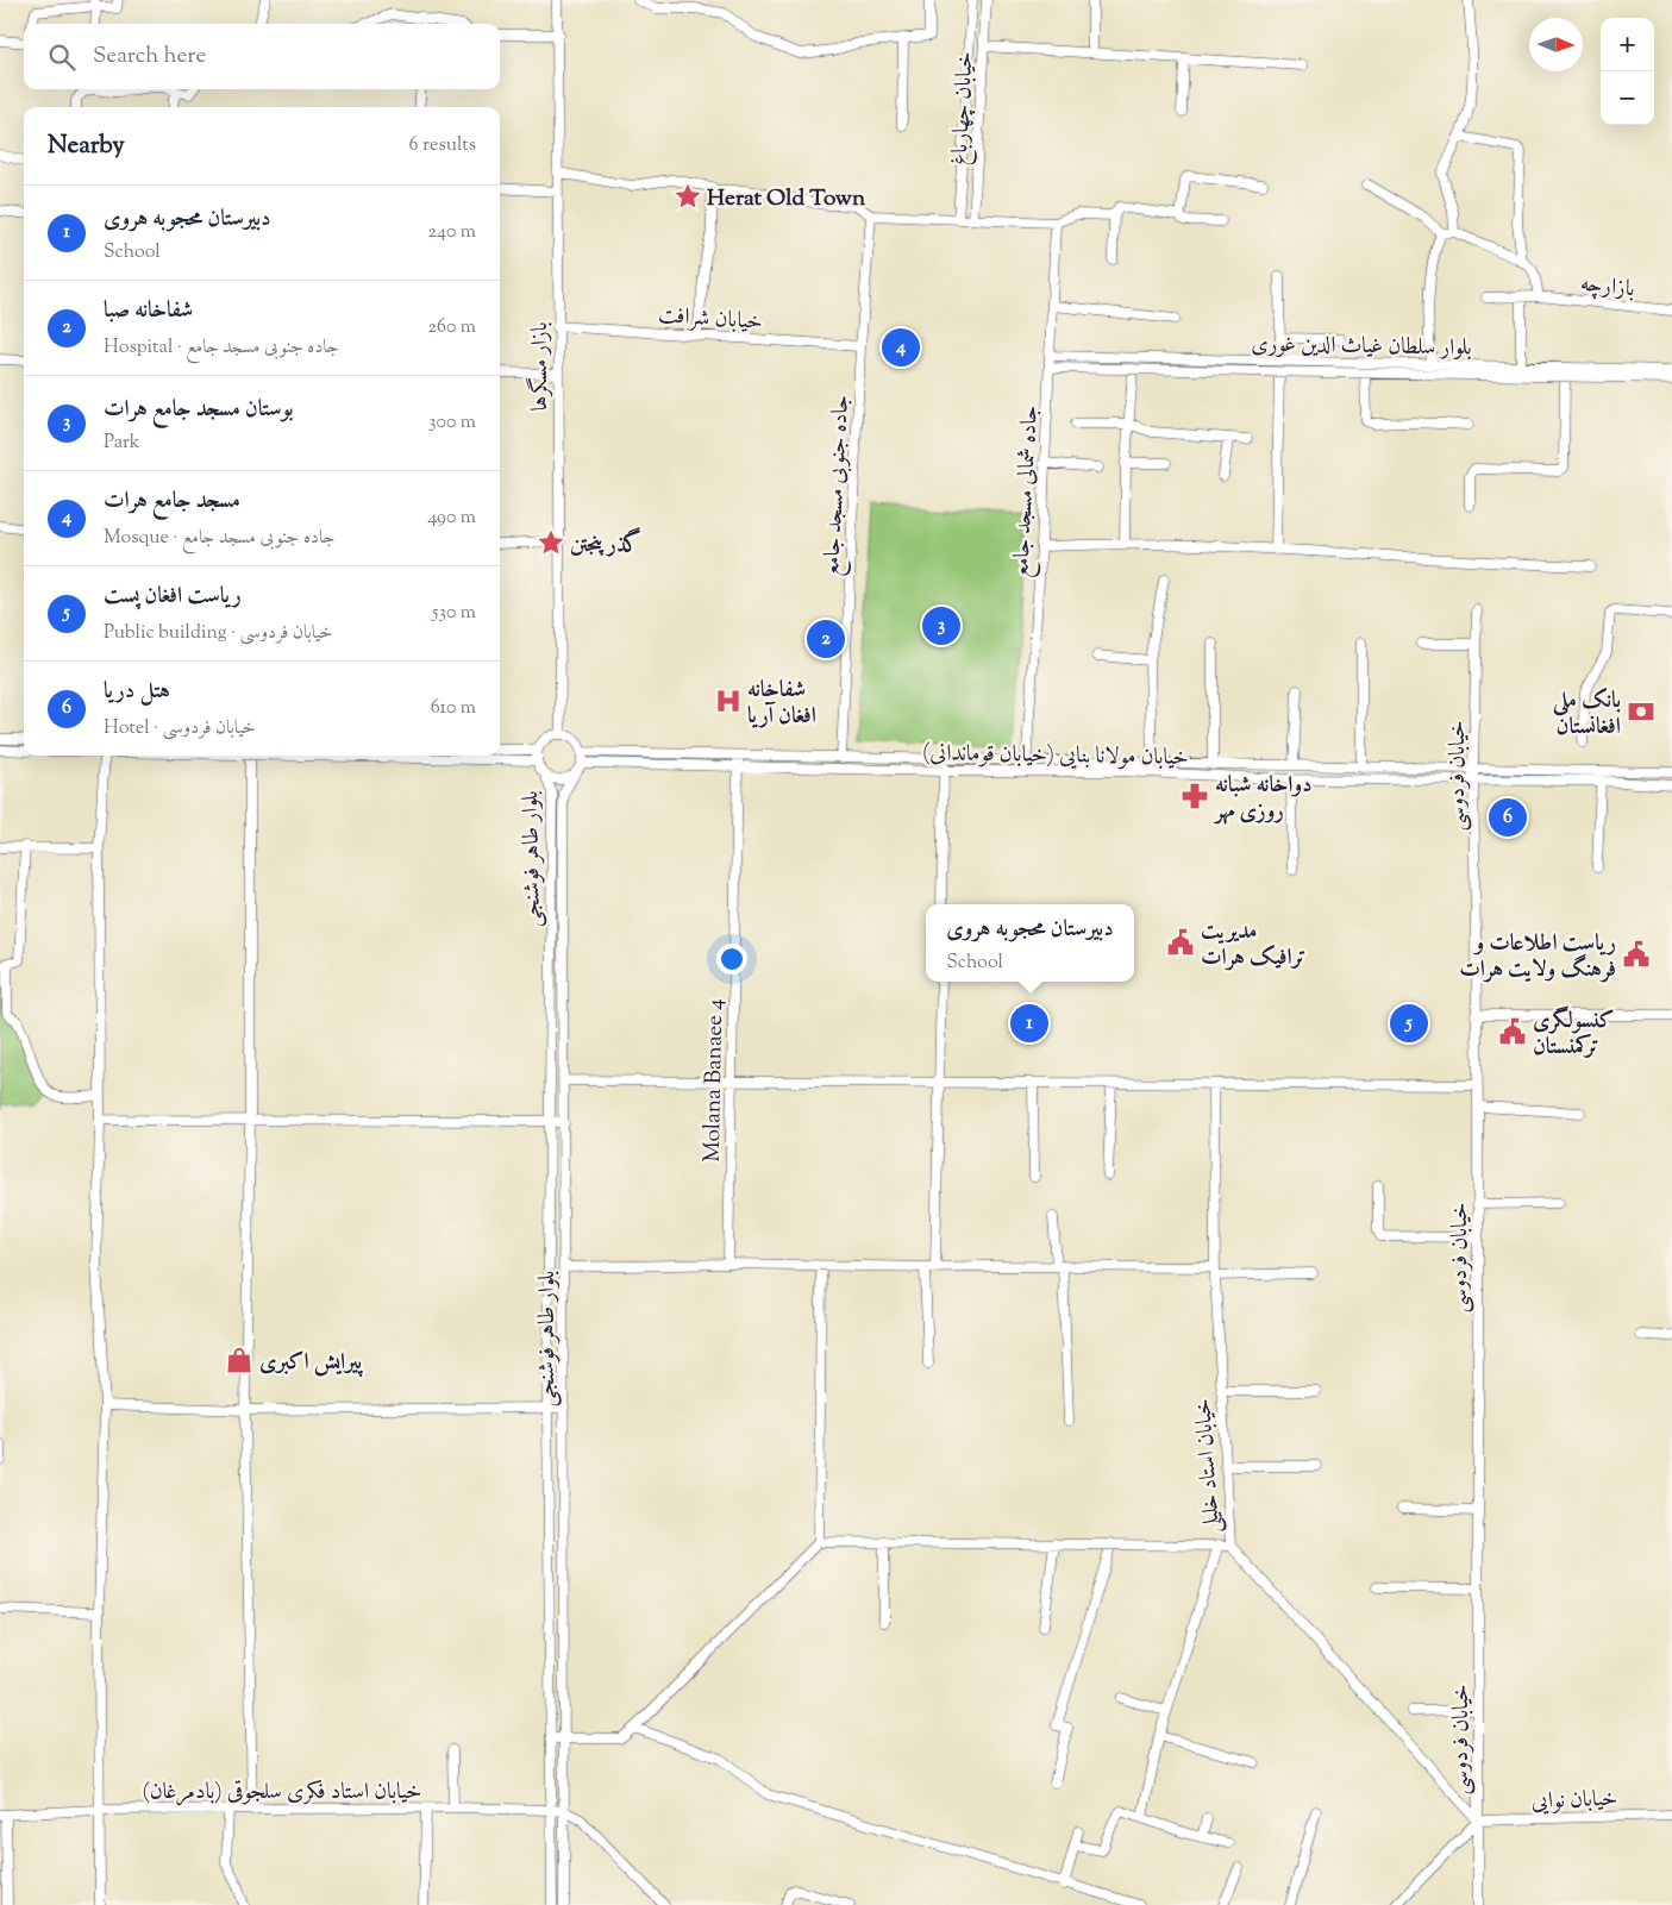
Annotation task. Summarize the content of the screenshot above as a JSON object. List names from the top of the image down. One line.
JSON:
{"streets":{"street":["خیابان چهارباغ","بازارچه","خیابان شرافت","بلوار سلطان غیاث الدین غوری","بازار مسگرها","جاده جنوبی مسجد جامع","جاده شمالی مسجد جامع","خیابان مولانا بنایی (خیابان قوماندانی)","خیابان فردوسی","بلوار طاهر فوشنجی","Molana Banaee 4","خیابان استاد خلیلی","خیابان استاد فکری سلجوقی (بادمرغان)","خیابان نوایی"]},"crossings":[["خیابان شرافت","بازار مسگرها"],["خیابان شرافت","جاده جنوبی مسجد جامع"],["بلوار سلطان غیاث الدین غوری","جاده شمالی مسجد جامع"],["بازار مسگرها","خیابان مولانا بنایی (خیابان قوماندانی)"],["بازار مسگرها","بلوار طاهر فوشنجی"],["جاده جنوبی مسجد جامع","خیابان مولانا بنایی (خیابان قوماندانی)"],["جاده شمالی مسجد جامع","خیابان مولانا بنایی (خیابان قوماندانی)"],["خیابان مولانا بنایی (خیابان قوماندانی)","خیابان فردوسی"],["خیابان مولانا بنایی (خیابان قوماندانی)","بلوار طاهر فوشنجی"],["خیابان مولانا بنایی (خیابان قوماندانی)","Molana Banaee 4"],["خیابان فردوسی","خیابان استاد خلیلی"],["خیابان فردوسی","خیابان نوایی"],["بلوار طاهر فوشنجی","خیابان استاد فکری سلجوقی (بادمرغان)"],["خیابان استاد خلیلی","خیابان نوایی"]],"places":{"place":["Herat Old Town","گذر پنجتن"],"hospital":["شفاخانه افغان آریا"],"bank":["بانک ملی افغانستان"],"pharmacy":["دواخانه شبانه روزی مهر"],"public building":["مدیریت ترافیک هرات","ریاست اطلاعات و فرهنگ ولایت هرات","کنسولگری ترکمنستان"],"shop":["پیرایش اکبری"]},"north":"right","page":{"map_buttons":["+","−"],"search":"Search here","heading":["Nearby","6 results"],"list":[{"mark":"1","name":"دبیرستان محجوبه هروی","note":"School","value":"240 m"},{"mark":"2","name":"شفاخانه صبا","note":"Hospital · جاده جنوبی مسجد جامع","value":"260 m"},{"mark":"3","name":"بوستان مسجد جامع هرات","note":"Park","value":"300 m"},{"mark":"4","name":"مسجد جامع هرات","note":"Mosque · جاده جنوبی مسجد جامع","value":"490 m"},{"mark":"5","name":"ریاست افغان پست","note":"Public building · خیابان فردوسی","value":"530 m"},{"mark":"6","name":"هتل دریا","note":"Hotel · خیابان فردوسی","value":"610 m"}],"pins":["4","3","2","6","1","5"],"popup":["دبیرستان محجوبه هروی","School"]}}
